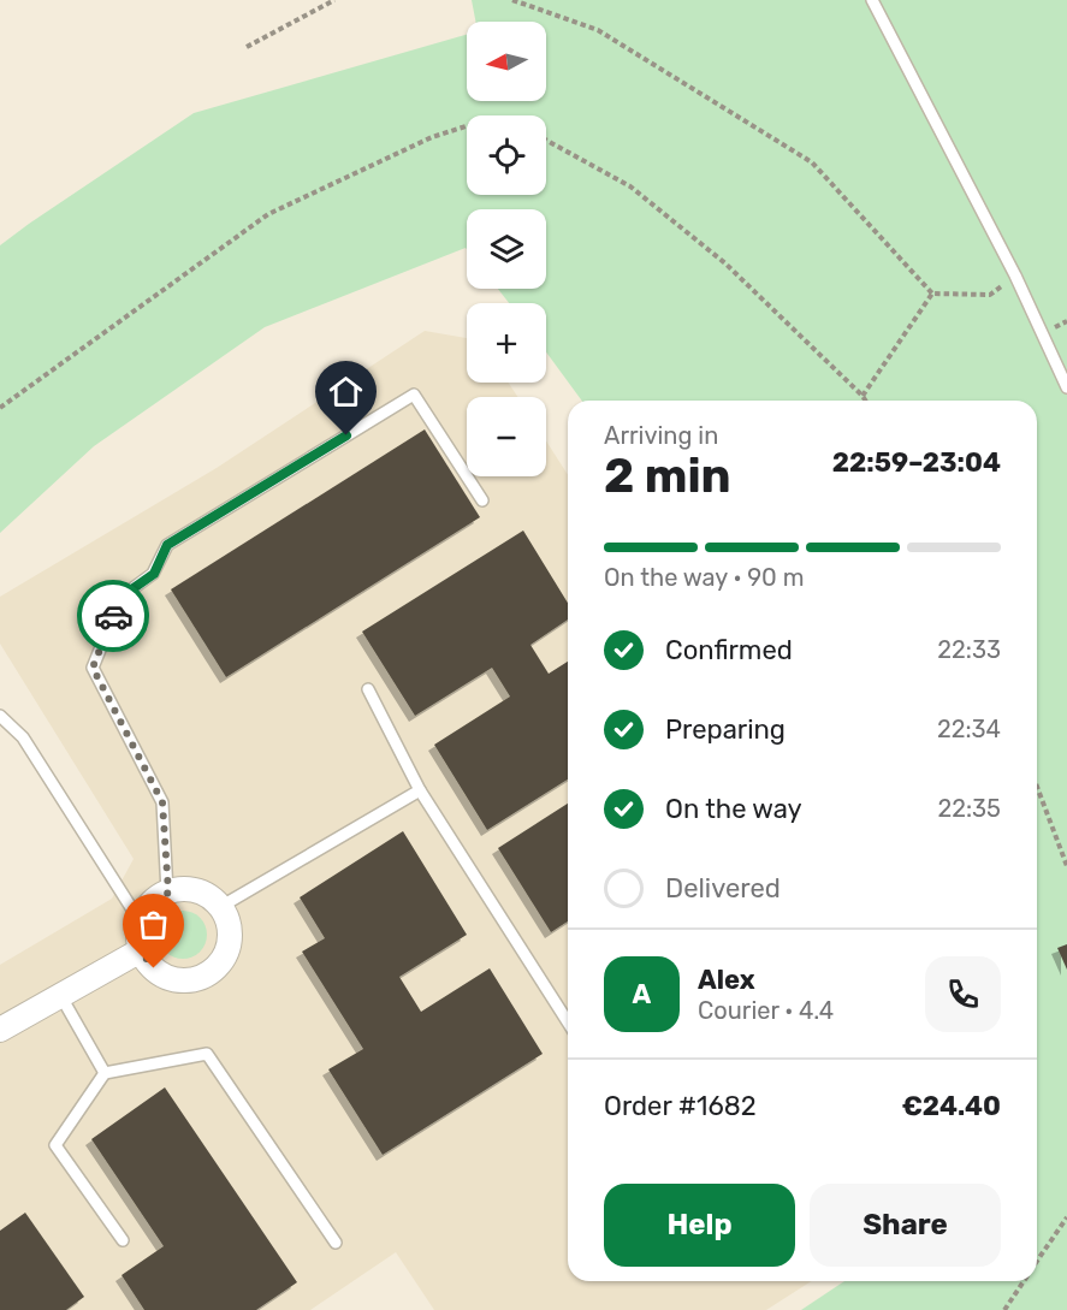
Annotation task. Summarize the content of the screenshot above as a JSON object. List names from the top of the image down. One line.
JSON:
{"north":"left","page":{"map_buttons":["+","−"],"heading":["2 min","Arriving in","22:59–23:04"],"panel":["Alex","Courier · 4.4","Order #1682","€24.40"],"bar":"On the way · 90 m","list":[["Confirmed","22:33"],["Preparing","22:34"],["On the way","22:35"],"Delivered"],"round":"A","buttons":["Help","Share"]}}
